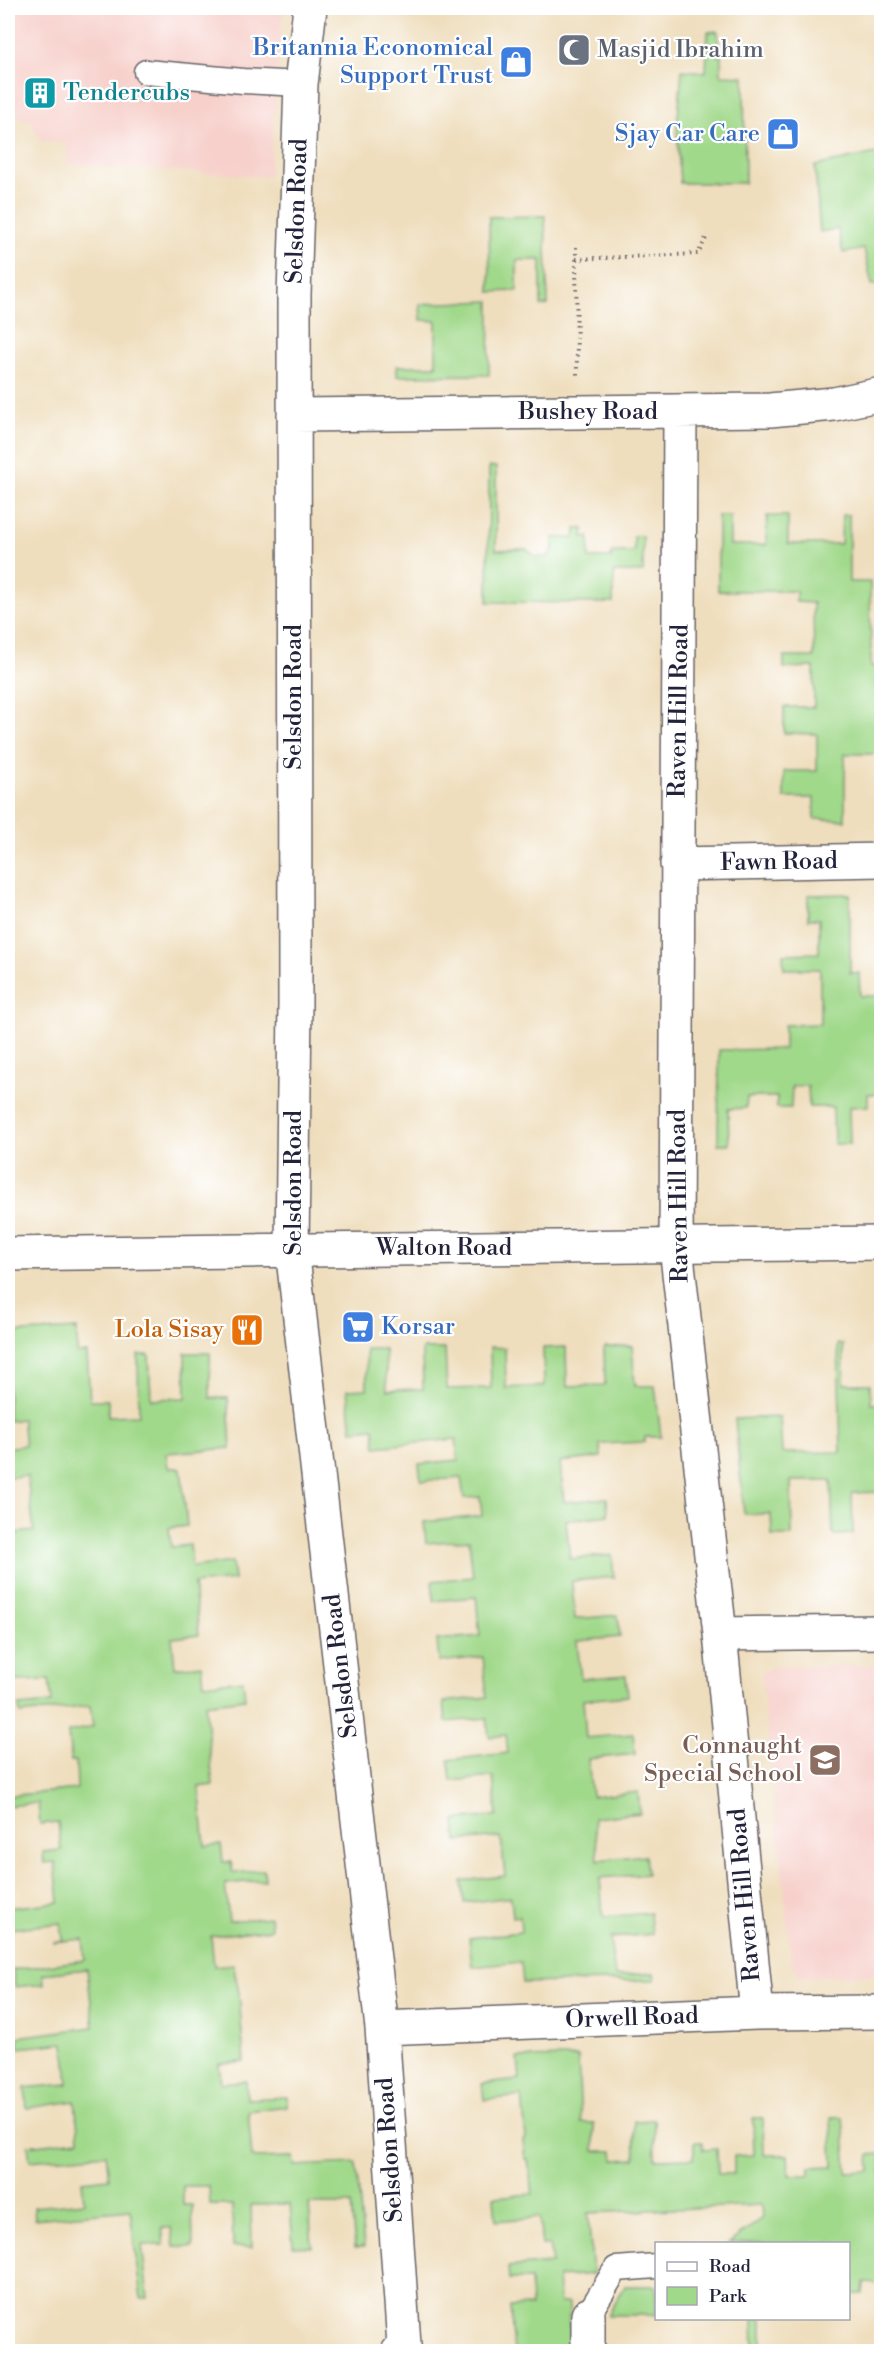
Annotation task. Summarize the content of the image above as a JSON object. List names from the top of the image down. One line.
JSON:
{"streets":{"street":["Selsdon Road","Bushey Road","Raven Hill Road","Fawn Road","Walton Road","Orwell Road"]},"crossings":[["Selsdon Road","Bushey Road"],["Selsdon Road","Walton Road"],["Selsdon Road","Orwell Road"],["Bushey Road","Raven Hill Road"],["Raven Hill Road","Fawn Road"],["Raven Hill Road","Walton Road"],["Raven Hill Road","Orwell Road"]],"places":{"mosque":["Masjid Ibrahim"],"shop":["Britannia Economical Support Trust","Sjay Car Care"],"building":["Tendercubs"],"supermarket":["Korsar"],"restaurant":["Lola Sisay"],"school or university":["Connaught Special School"]},"legend":["Road","Park"]}
